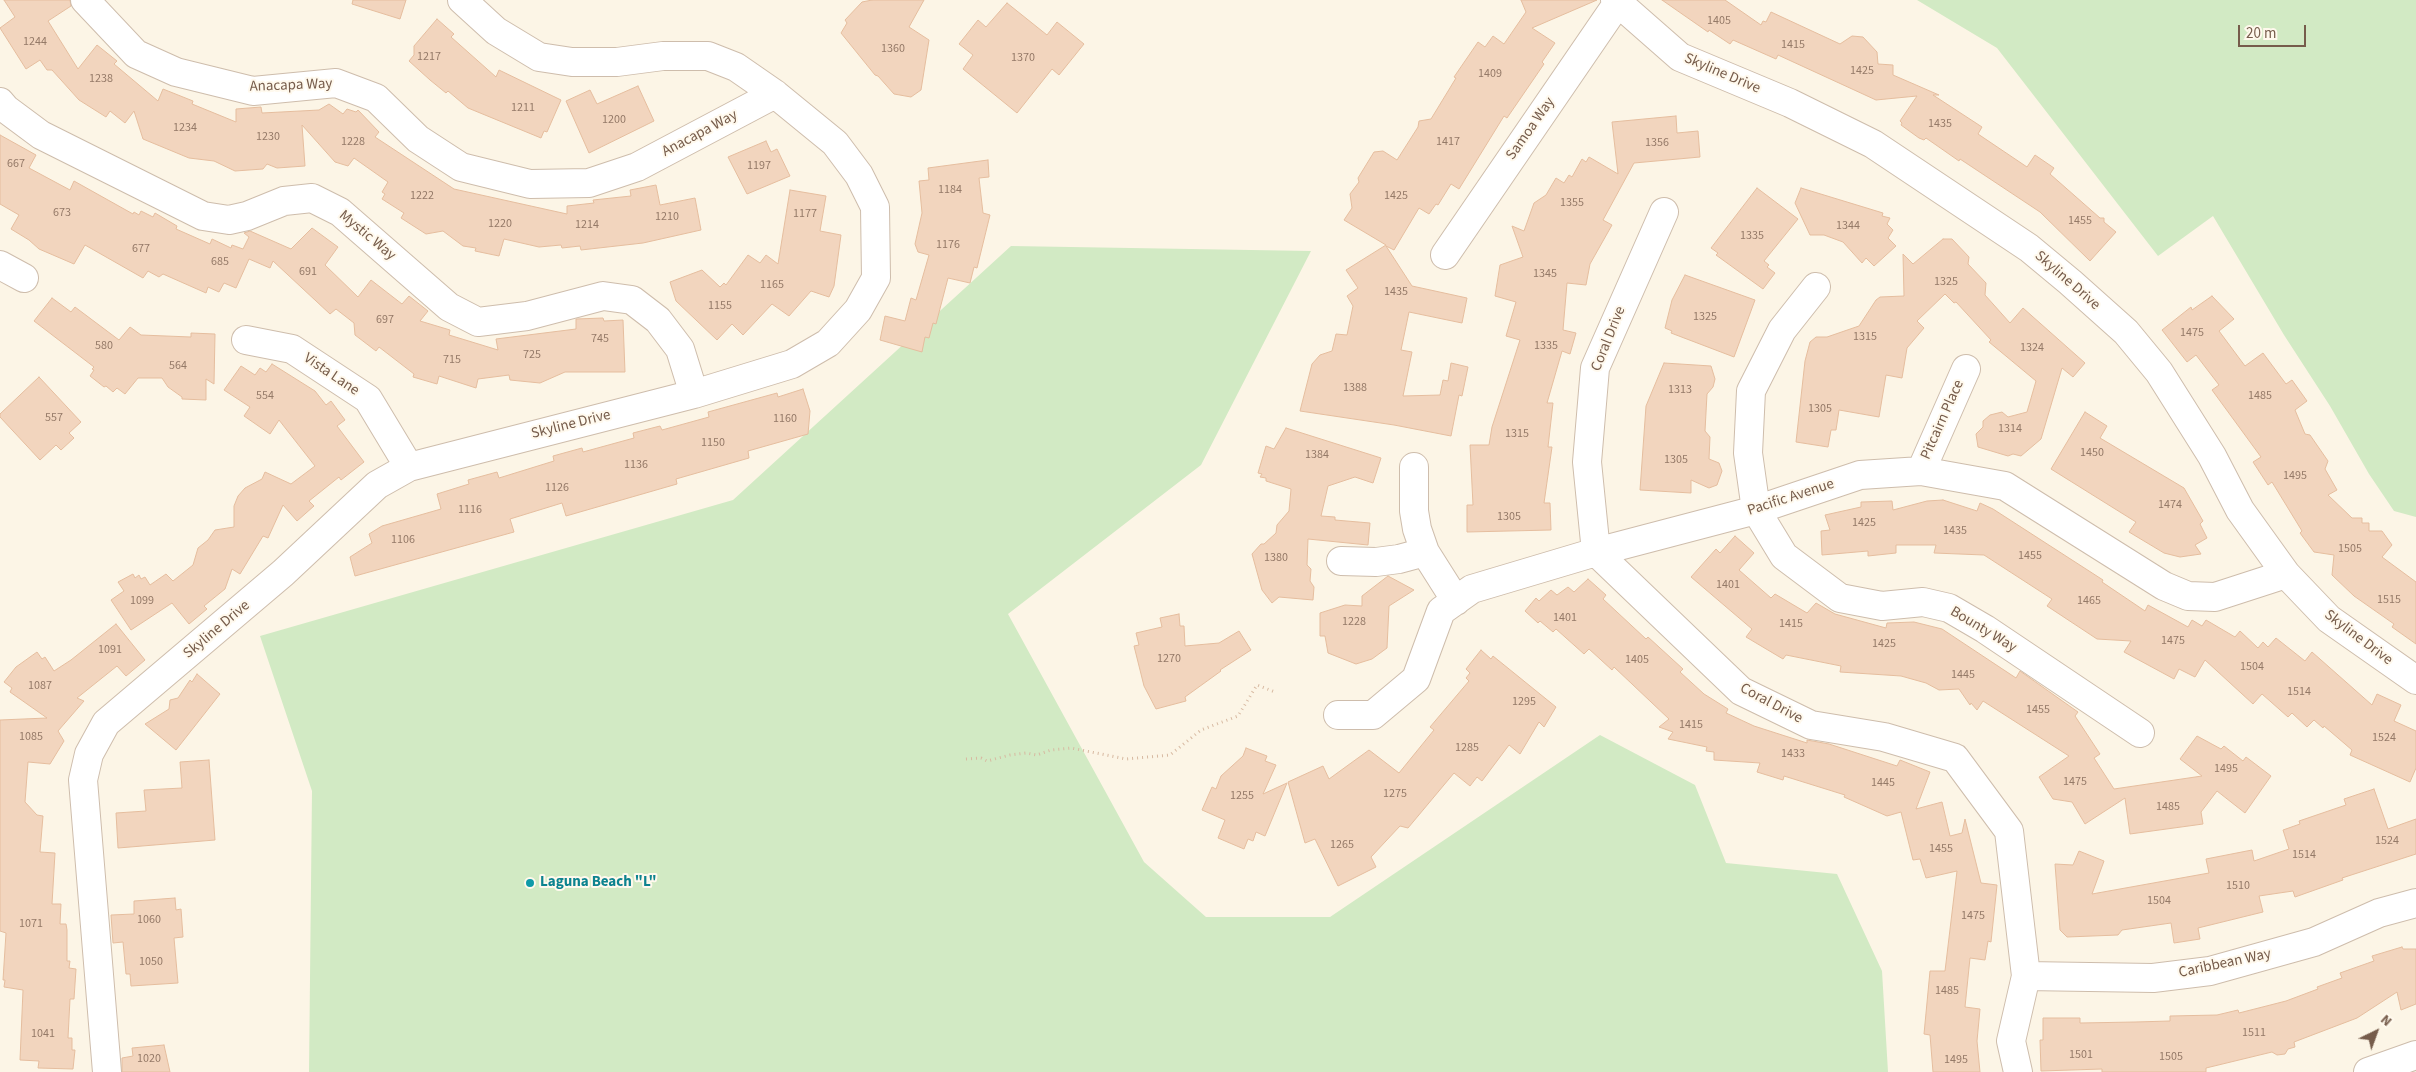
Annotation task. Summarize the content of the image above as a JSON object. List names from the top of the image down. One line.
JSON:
{"streets":{"street":["Skyline Drive","Anacapa Way","Samoa Way","Mystic Way","Coral Drive","Vista Lane","Pitcairn Place","Pacific Avenue","Bounty Way","Caribbean Way"]},"crossings":[["Skyline Drive","Anacapa Way"],["Skyline Drive","Samoa Way"],["Skyline Drive","Mystic Way"],["Skyline Drive","Vista Lane"],["Skyline Drive","Pacific Avenue"],["Coral Drive","Pacific Avenue"],["Coral Drive","Caribbean Way"],["Pitcairn Place","Pacific Avenue"],["Pacific Avenue","Bounty Way"]],"places":["Laguna Beach \"L\""],"house_numbers":["1405","1244","1415","1360","1217","1370","1425","1409","1238","1211","1200","1435","1234","1230","1228","1417","1356","667","1197","1184","1222","1425","1355","673","1177","1210","1455","1220","1214","1344","1335","1176","677","685","691","1345","1325","1165","1435","1155","1325","697","1475","1315","745","580","1335","1324","725","715","564","1388","1313","554","1485","1305","557","1160","1314","1315","1150","1450","1384","1305","1136","1495","1126","1474","1116","1305","1425","1435","1106","1505","1455","1380","1401","1515","1099","1465","1401","1228","1415","1475","1425","1091","1270","1405","1504","1445","1087","1514","1295","1455","1415","1085","1524","1285","1433","1495","1475","1445","1275","1255","1485","1524","1265","1455","1514","1510","1504","1475","1060","1071","1050","1485","1511","1041","1501","1505","1020","1495"],"scale_bar":"20 m","north":"top right"}
